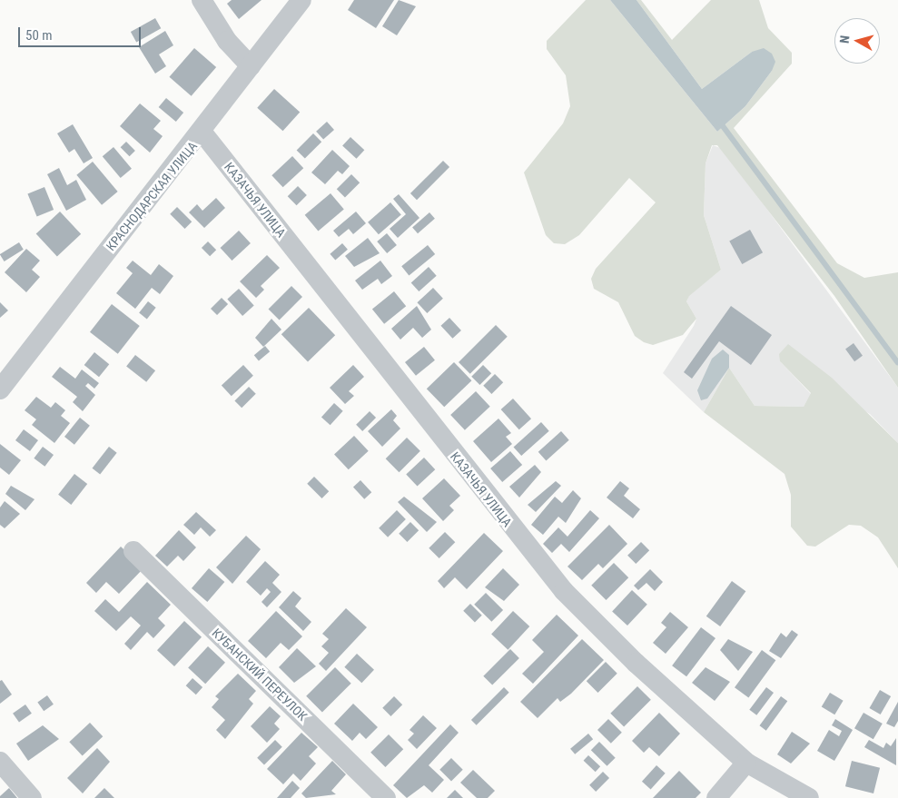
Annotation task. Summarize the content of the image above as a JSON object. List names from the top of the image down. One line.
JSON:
{"streets":{"street":["КРАСНОДАРСКАЯ УЛИЦА","КАЗАЧЬЯ УЛИЦА","КУБАНСКИЙ ПЕРЕУЛОК"]},"crossings":[["КРАСНОДАРСКАЯ УЛИЦА","КАЗАЧЬЯ УЛИЦА"]],"scale_bar":"50 m","north":"left"}
